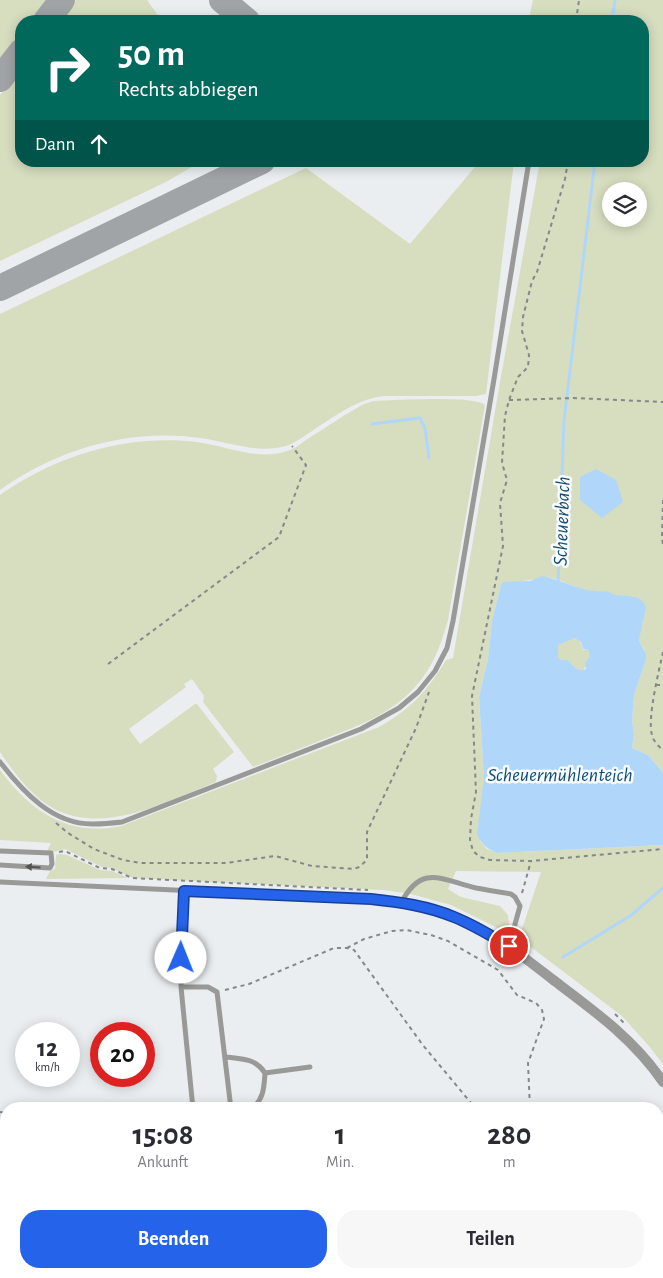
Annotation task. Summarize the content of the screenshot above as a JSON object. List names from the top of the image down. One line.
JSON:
{"water":["Scheuerbach","Scheuermühlenteich"],"page":{"turn":["50 m","Rechts abbiegen"],"then":"Dann","speed":"12 km/h","limit":"20","eta":["15:08","Ankunft","1","Min.","280","m"],"buttons":["Beenden","Teilen"]}}
